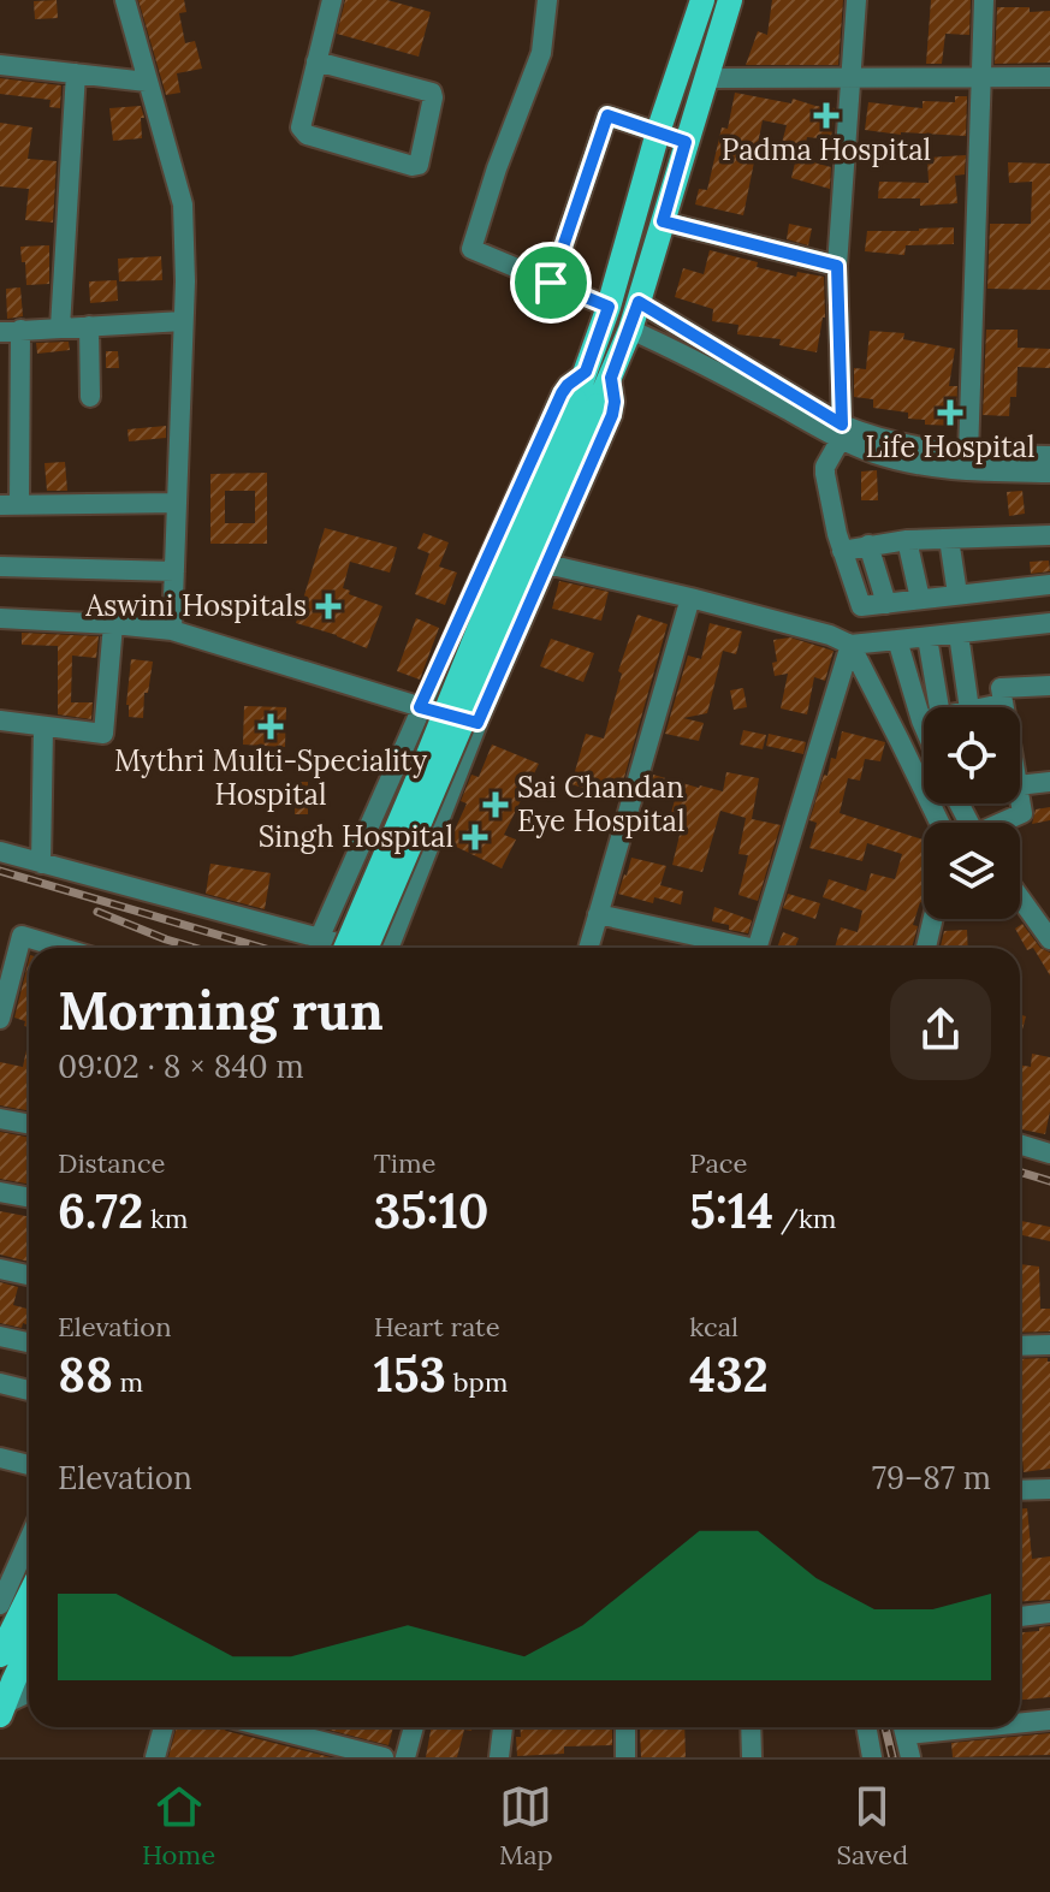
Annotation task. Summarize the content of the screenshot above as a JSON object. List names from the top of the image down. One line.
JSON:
{"places":{"health":["Padma Hospital","Life Hospital","Aswini Hospitals","Mythri Multi-Speciality Hospital","Sai Chandan Eye Hospital","Singh Hospital"]},"page":{"heading":["Morning run","09:02 · 8 × 840 m"],"stats":[["Distance","6.72 km"],["Time","35:10"],["Pace","5:14 /km"],["Elevation","88 m"],["Heart rate","153 bpm"],["kcal","432"]],"chart":["Elevation","79–87 m"],"tabs":["Home","Map","Saved"]}}
